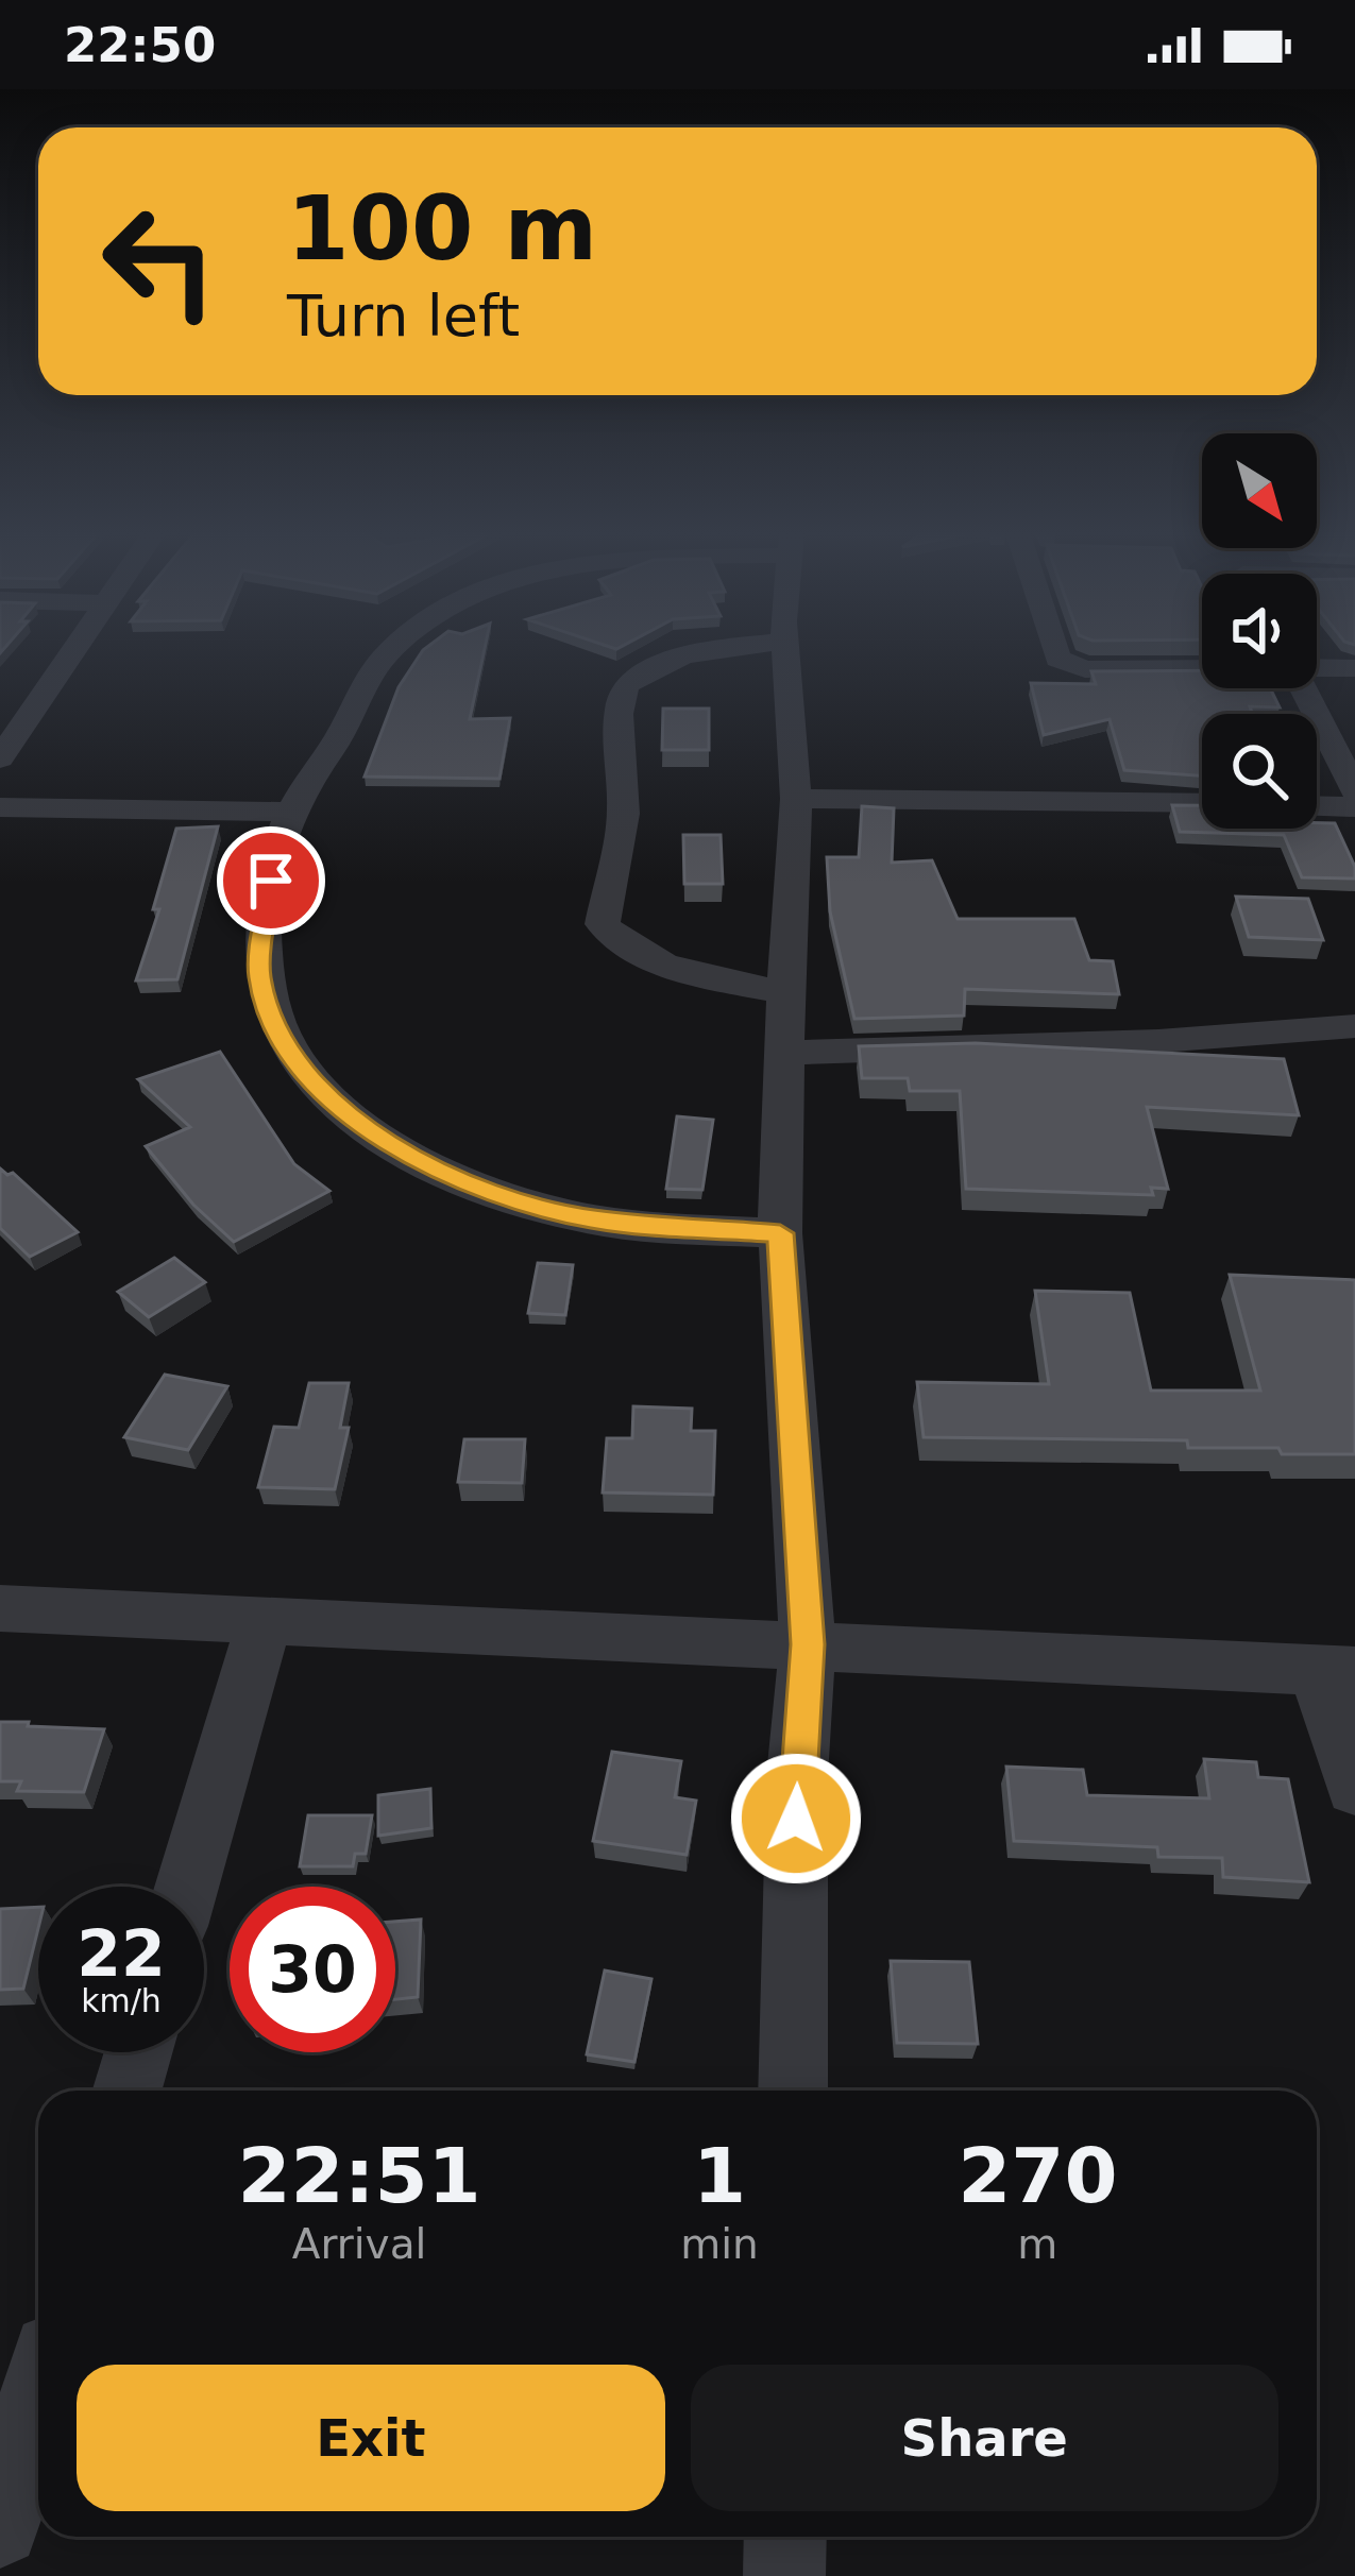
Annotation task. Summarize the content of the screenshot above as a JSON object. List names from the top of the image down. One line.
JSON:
{"north":"bottom right","page":{"status":"22:50","turn":["100 m","Turn left"],"speed":"22 km/h","limit":"30","eta":["22:51","Arrival","1","min","270","m"],"buttons":["Exit","Share"]}}
